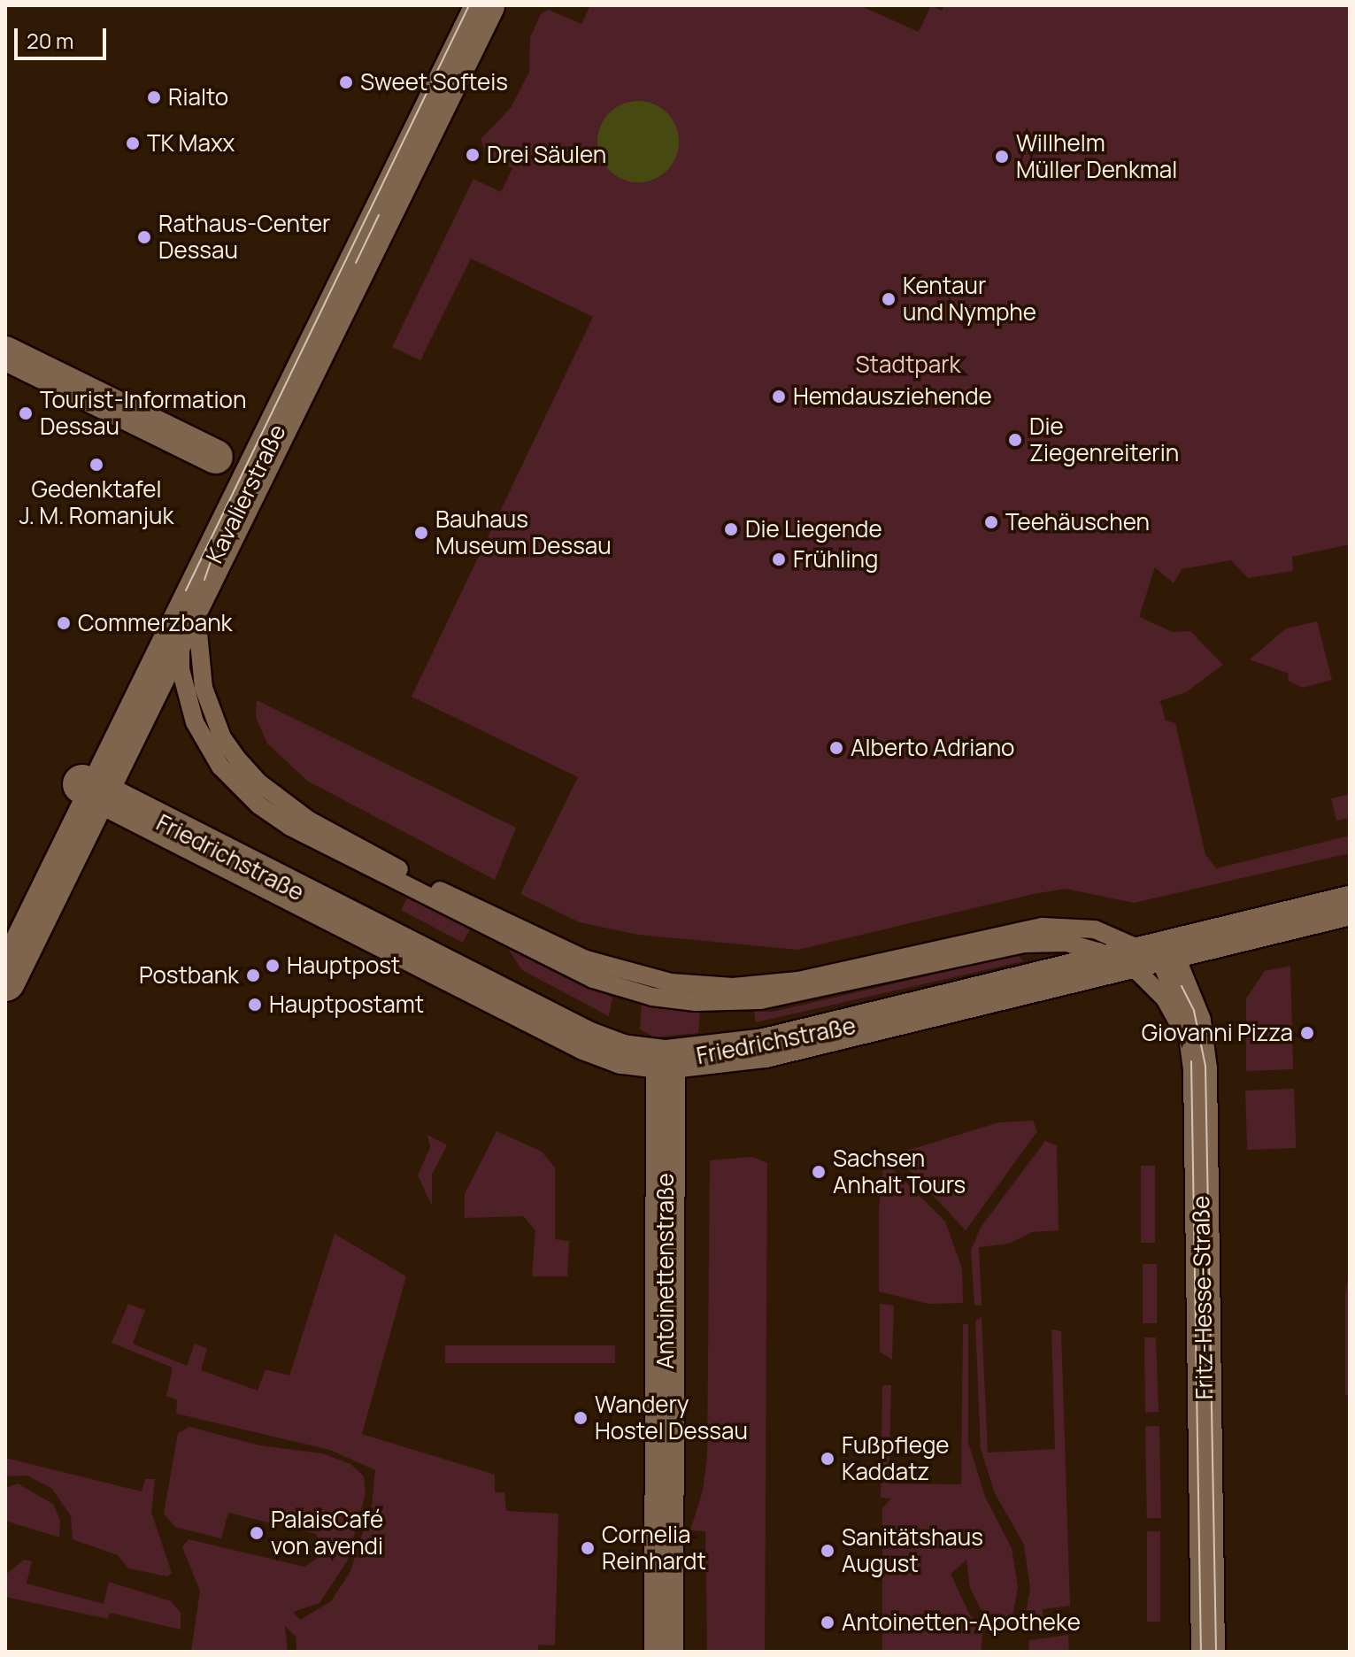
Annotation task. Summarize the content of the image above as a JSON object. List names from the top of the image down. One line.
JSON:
{"streets":{"street":["Kavalierstraße","Friedrichstraße","Antoinettenstraße","Fritz-Hesse-Straße"]},"crossings":[["Kavalierstraße","Friedrichstraße"],["Friedrichstraße","Antoinettenstraße"],["Friedrichstraße","Fritz-Hesse-Straße"]],"parks":["Stadtpark"],"places":["Sweet Softeis","Rialto","TK Maxx","Drei Säulen","Willhelm Müller Denkmal","Rathaus-Center Dessau","Kentaur und Nymphe","Hemdausziehende","Tourist-Information Dessau","Die Ziegenreiterin","Gedenktafel J. M. Romanjuk","Teehäuschen","Die Liegende","Bauhaus Museum Dessau","Frühling","Commerzbank","Alberto Adriano","Hauptpost","Postbank","Hauptpostamt","Giovanni Pizza","Sachsen Anhalt Tours","Wandery Hostel Dessau","Fußpflege Kaddatz","PalaisCafé von avendi","Cornelia Reinhardt","Sanitätshaus August","Antoinetten-Apotheke"],"scale_bar":"20 m"}
